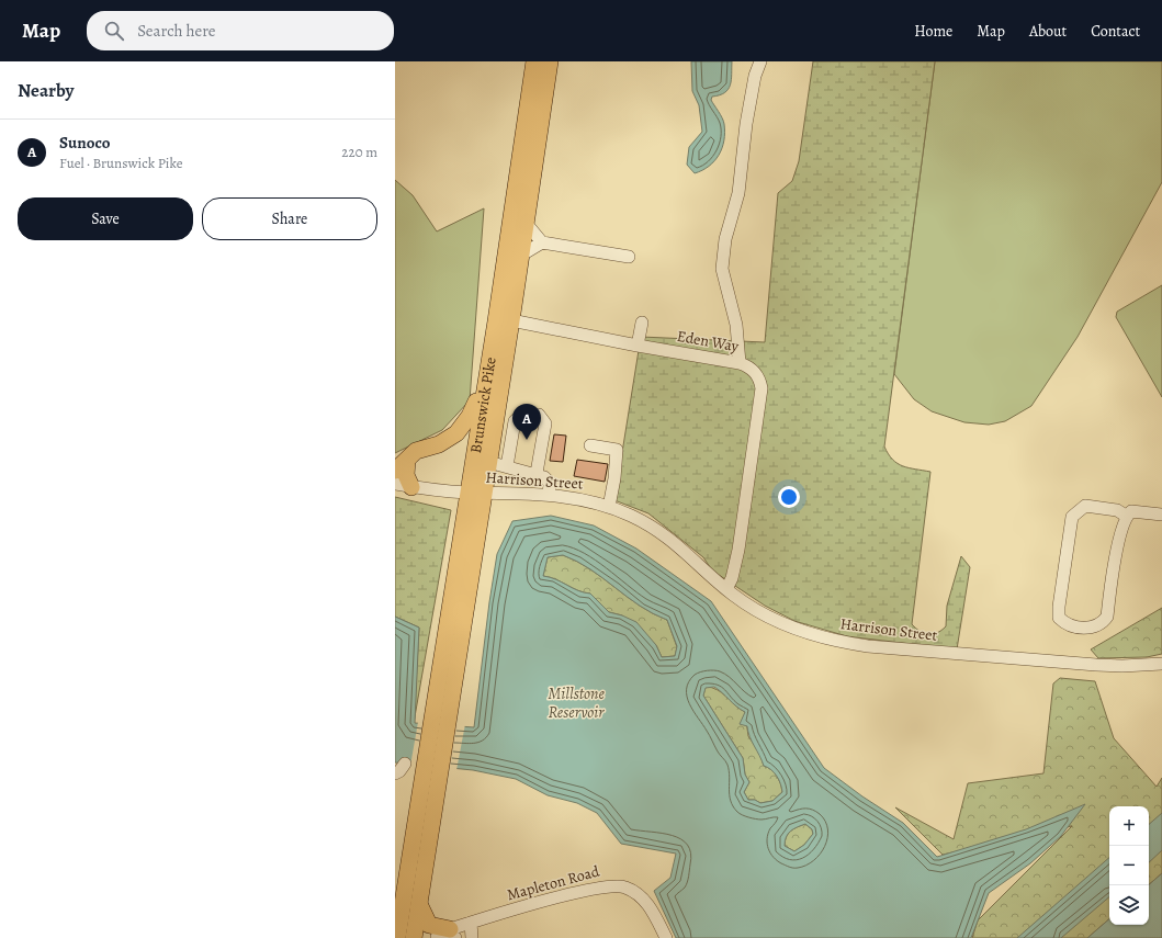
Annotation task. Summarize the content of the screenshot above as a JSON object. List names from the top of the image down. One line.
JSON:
{"streets":{"highway":["Brunswick Pike"],"street":["Eden Way","Harrison Street","Mapleton Road"]},"crossings":[["Eden Way","Brunswick Pike"],["Eden Way","Harrison Street"],["Brunswick Pike","Harrison Street"]],"water":["Millstone Reservoir"],"page":{"header":"Map","search":"Search here","nav":["Home","Map","About","Contact"],"heading":"Nearby","list":[{"mark":"A","name":"Sunoco","note":"Fuel · Brunswick Pike","value":"220 m"}],"buttons":["Save","Share"],"pins":"A","map_buttons":["+","−"]}}
